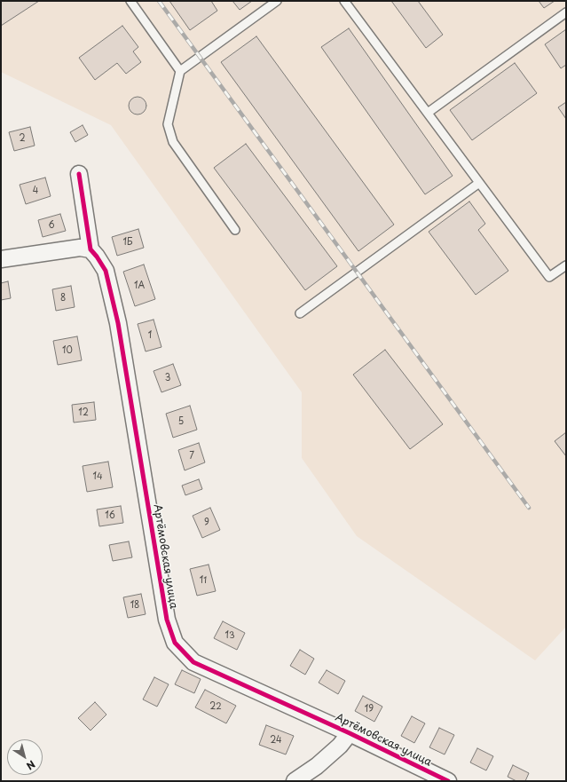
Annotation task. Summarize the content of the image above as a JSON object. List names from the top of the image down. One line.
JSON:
{"streets":{"street":["Артёмовская улица"]},"house_numbers":["2","4","6","1Б","1А","8","1","10","3","12","5","7","14","16","9","11","18","13","22","19","24"],"north":"bottom right"}
